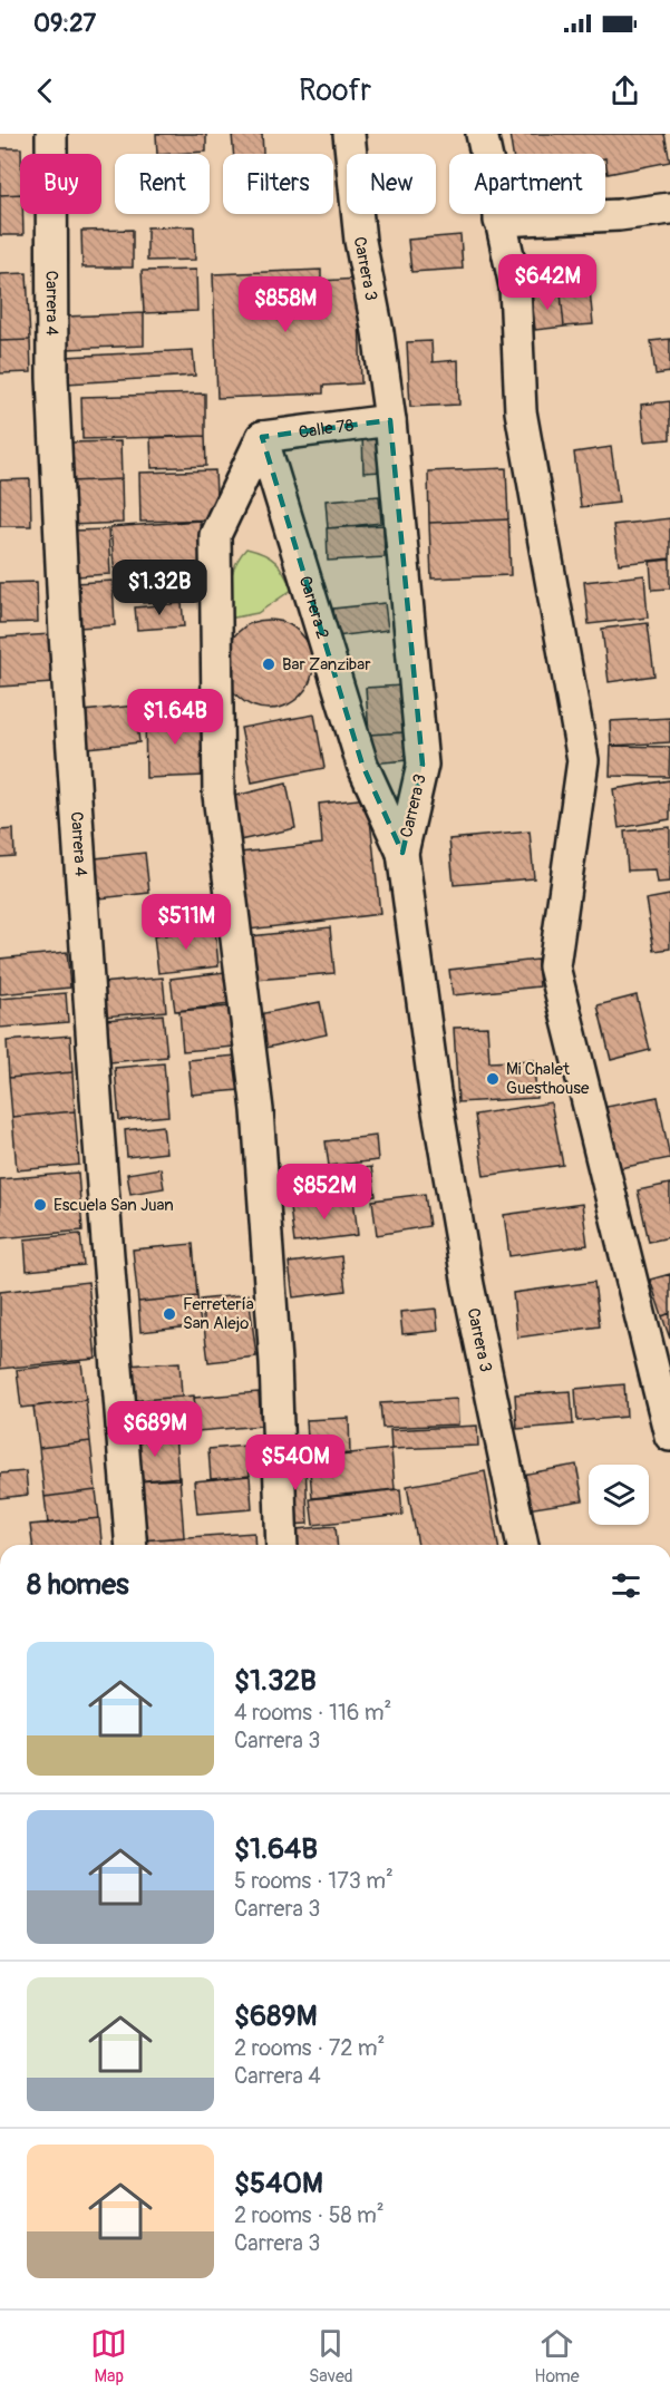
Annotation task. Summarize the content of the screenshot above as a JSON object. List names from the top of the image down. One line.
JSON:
{"streets":{"street":["Carrera 3","Carrera 4","Calle 78","Carrera 2"]},"crossings":[["Carrera 3","Calle 78"],["Carrera 3","Carrera 2"],["Calle 78","Carrera 2"]],"places":["Bar Zanzibar","Mi Chalet Guesthouse","Escuela San Juan","Ferretería San Alejo"],"page":{"status":"09:27","header":"Roofr","chip":["Buy","Rent","Filters","New","Apartment"],"price":["$642M","$858M","$1.32B","$1.64B","$511M","$852M","$689M","$540M"],"heading":"8 homes","list":[{"name":"$1.32B","note":"4 rooms · 116 m² · Carrera 3"},{"name":"$1.64B","note":"5 rooms · 173 m² · Carrera 3"},{"name":"$689M","note":"2 rooms · 72 m² · Carrera 4"},{"name":"$540M","note":"2 rooms · 58 m² · Carrera 3"}],"tabs":["Map","Saved","Home"]}}
